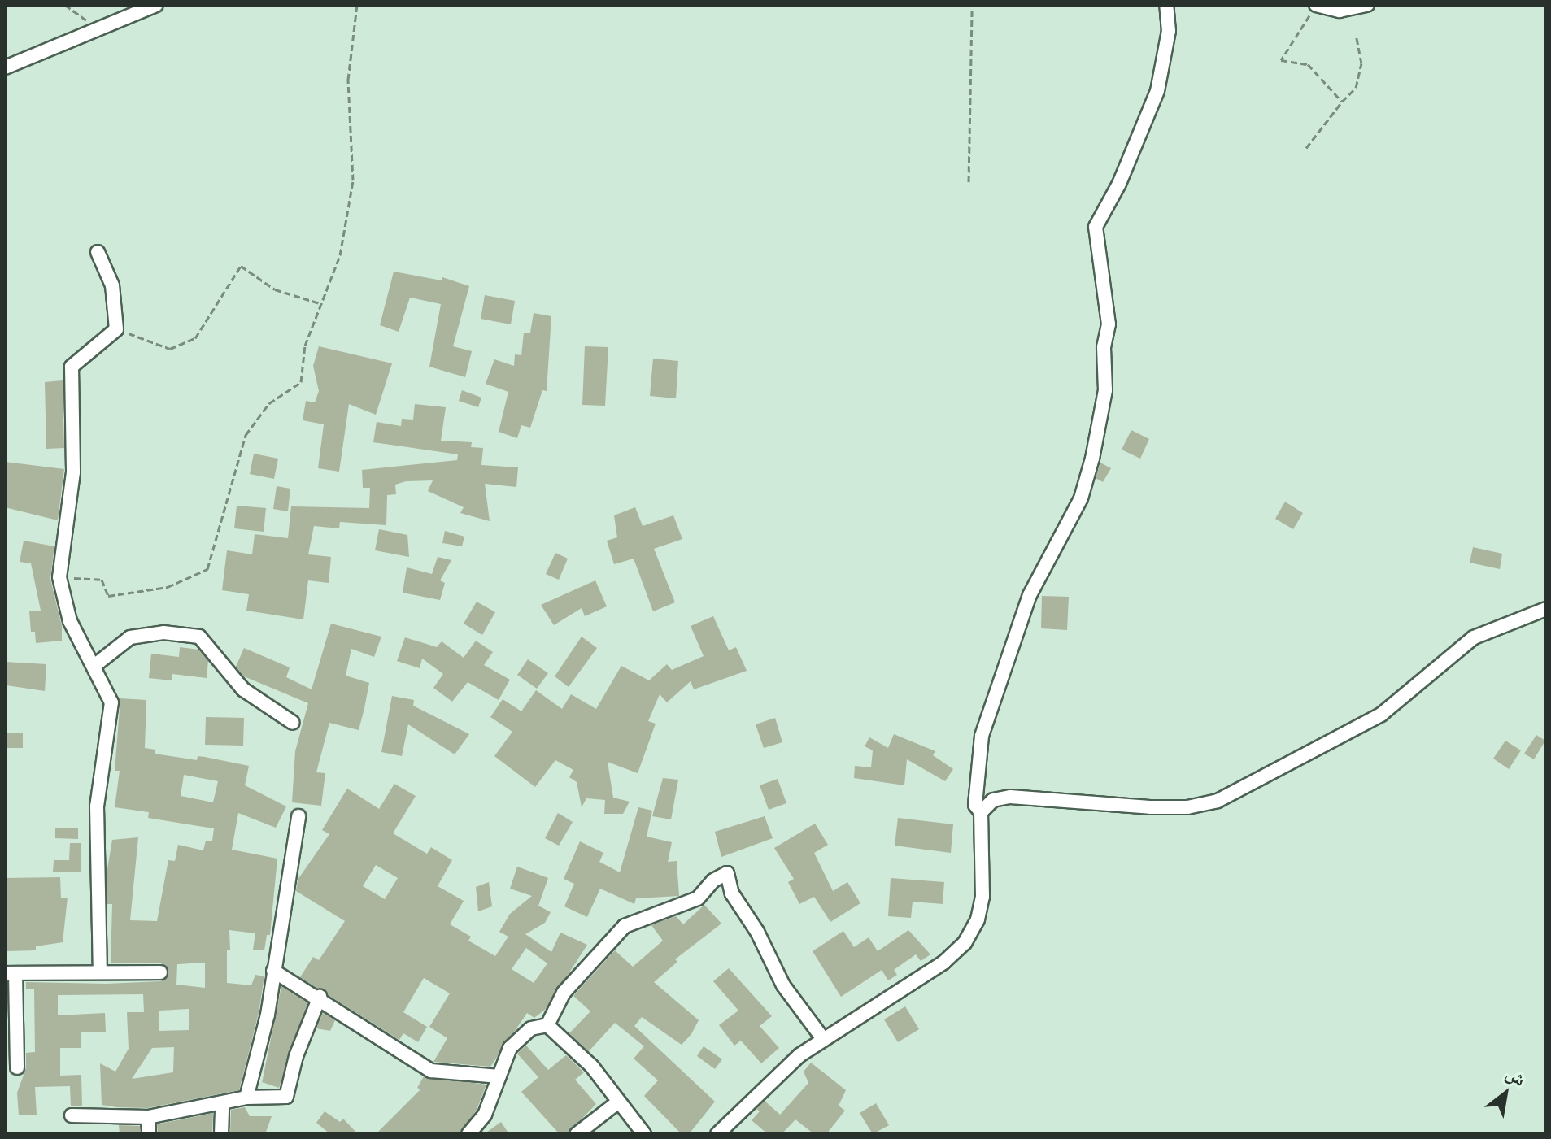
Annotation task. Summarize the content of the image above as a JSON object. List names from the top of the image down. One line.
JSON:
{"north":"top right"}
